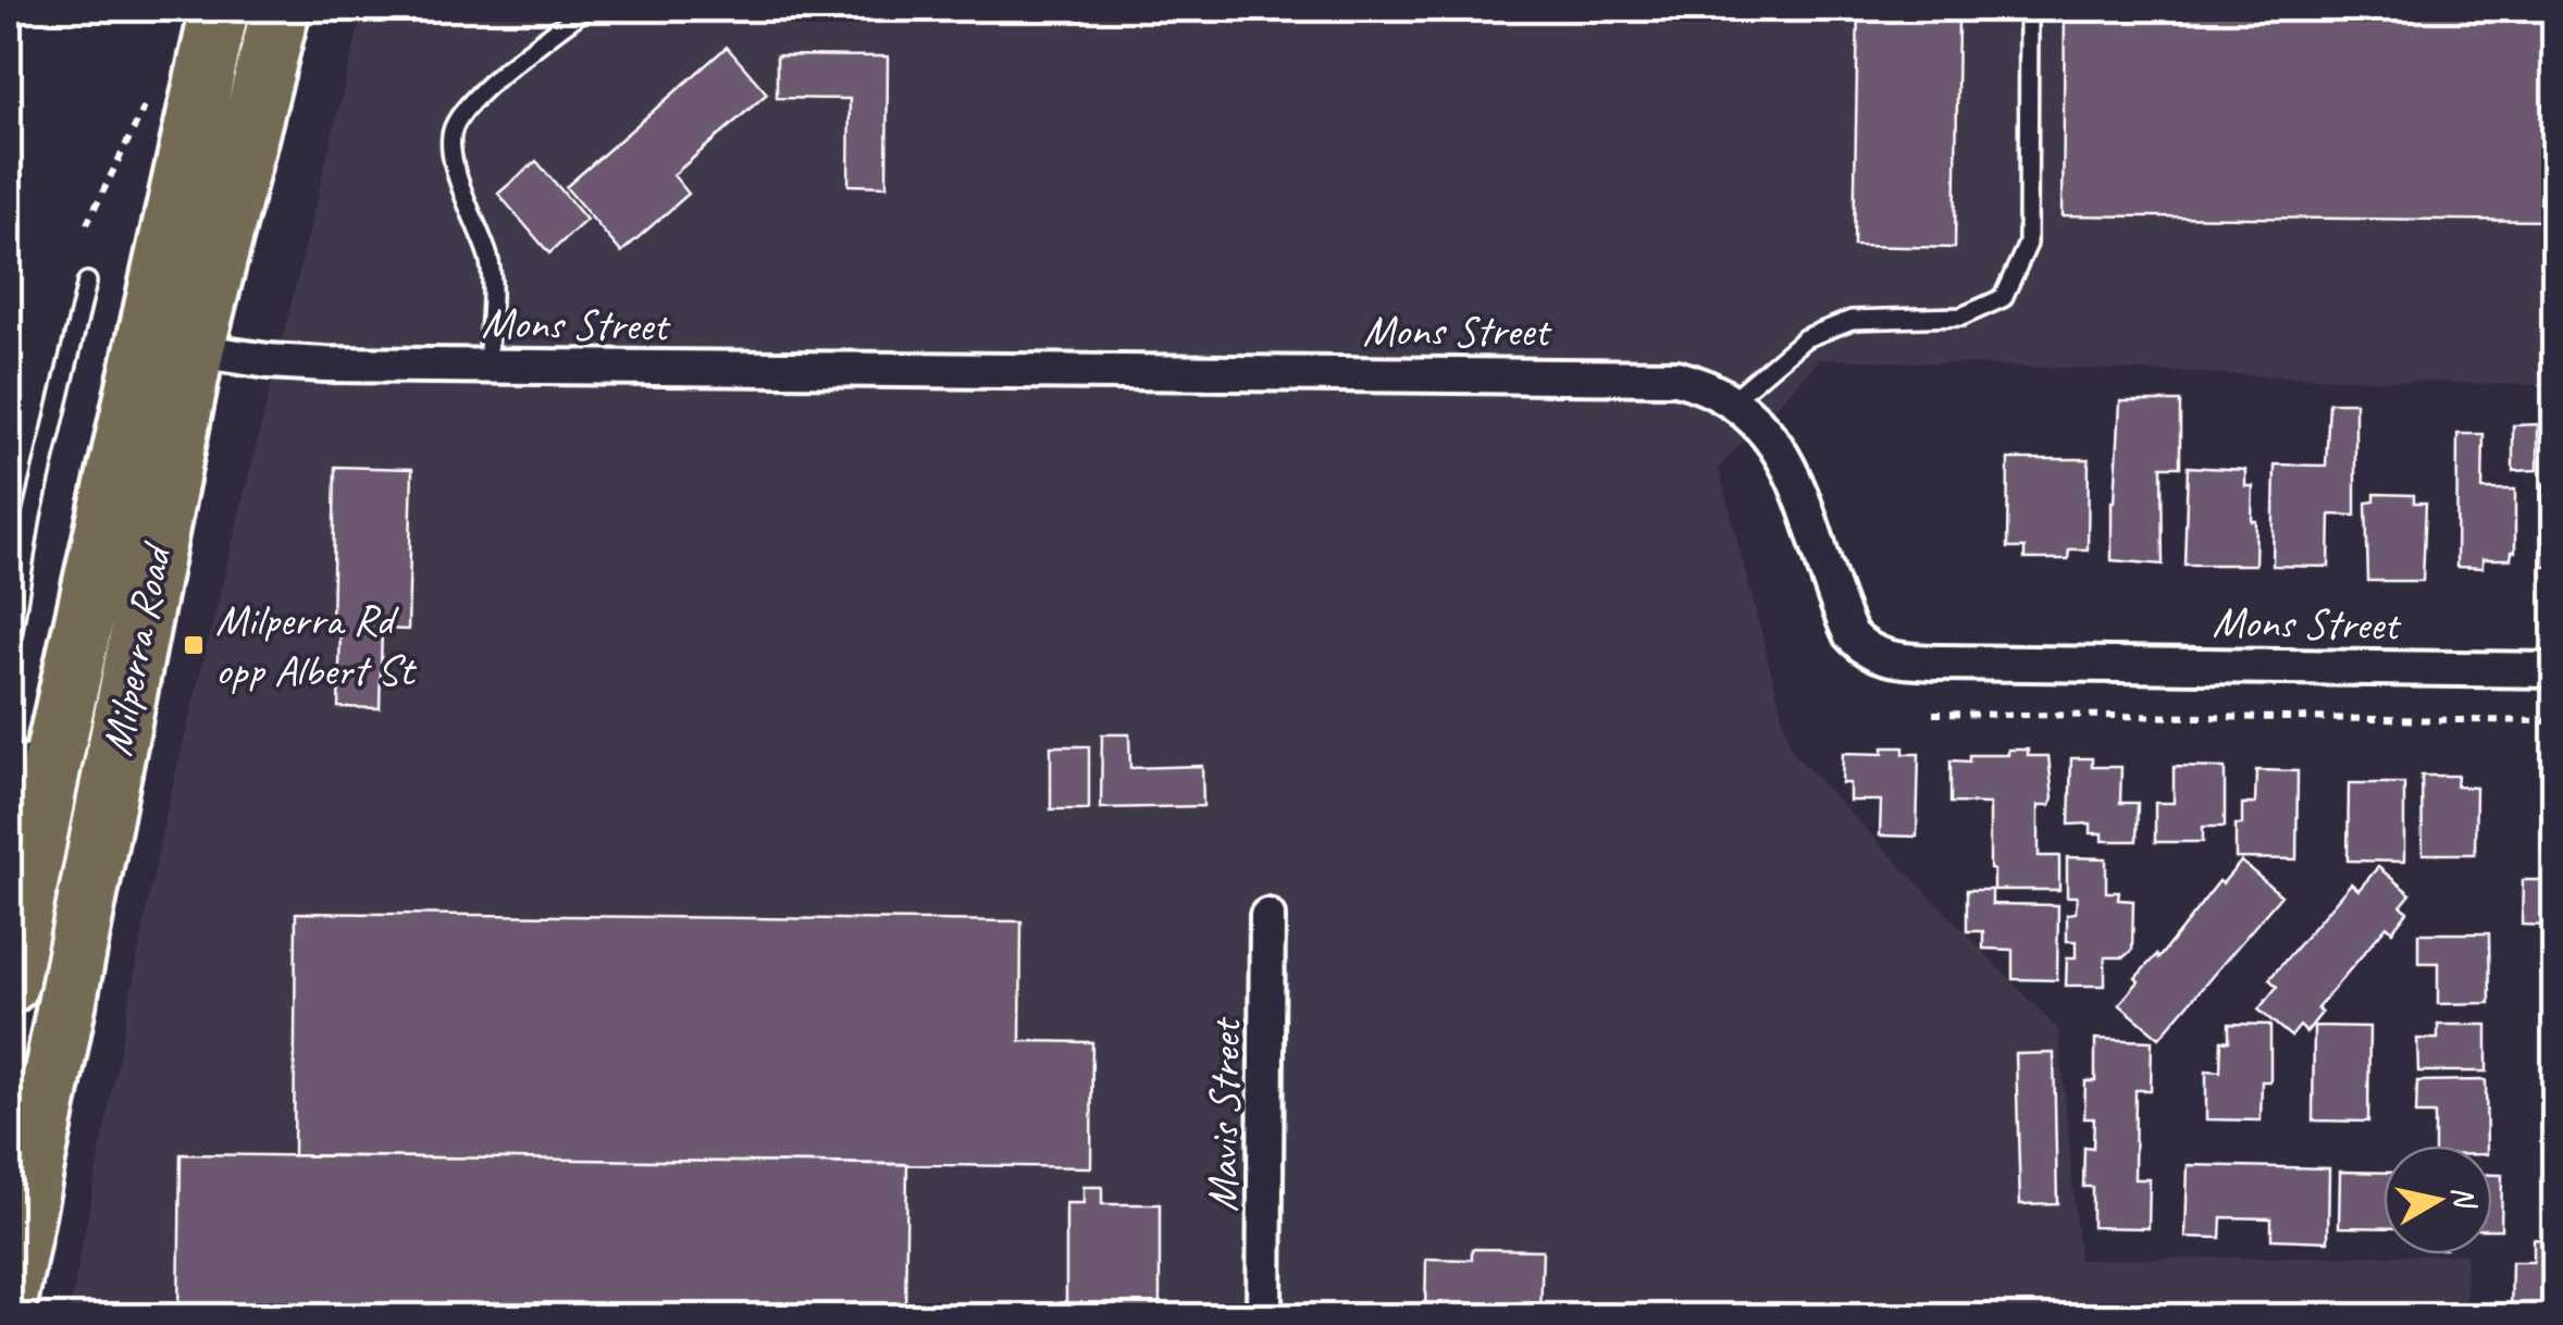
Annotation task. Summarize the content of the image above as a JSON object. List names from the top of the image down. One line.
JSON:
{"streets":{"highway":["Milperra Road"],"street":["Mons Street","Mavis Street"]},"crossings":[["Mons Street","Milperra Road"]],"places":{"transit":["Milperra Rd opp Albert St"]},"north":"right"}
